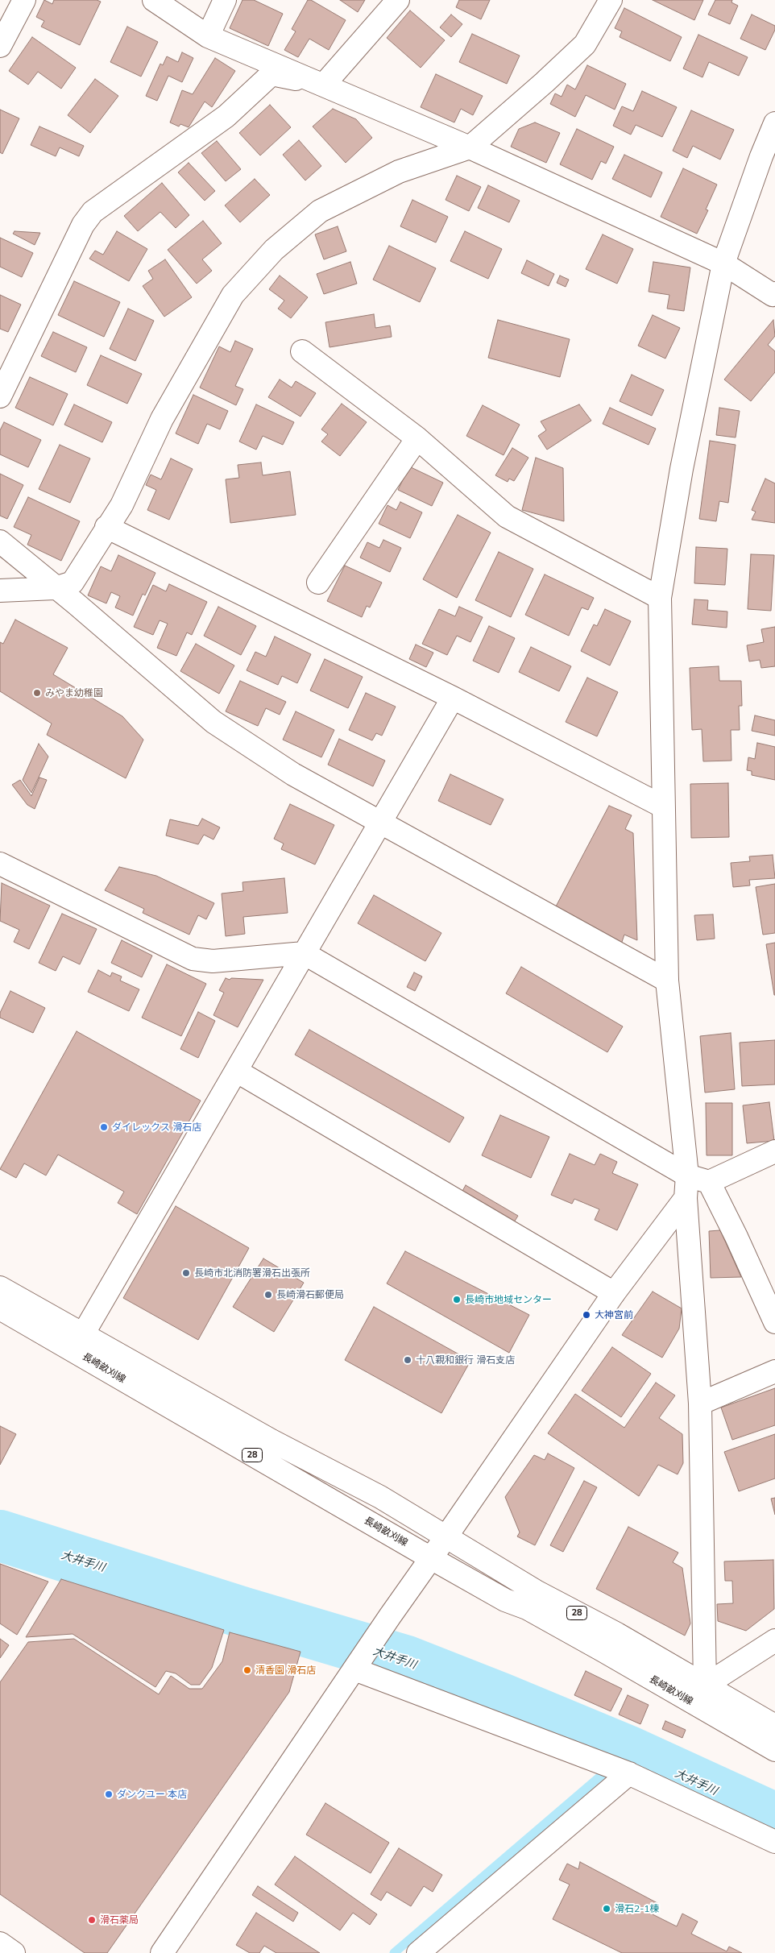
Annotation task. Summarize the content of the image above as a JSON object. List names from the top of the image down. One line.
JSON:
{"streets":{"street":["長崎畝刈線","28"]},"water":["大井手川"],"places":["みやま幼稚園","ダイレックス 滑石店","長崎市北消防署滑石出張所","長崎滑石郵便局","長崎市地域センター","大神宮前","十八親和銀行 滑石支店","清香園 滑石店","ダンクユー 本店","滑石2-1棟","滑石薬局"]}
